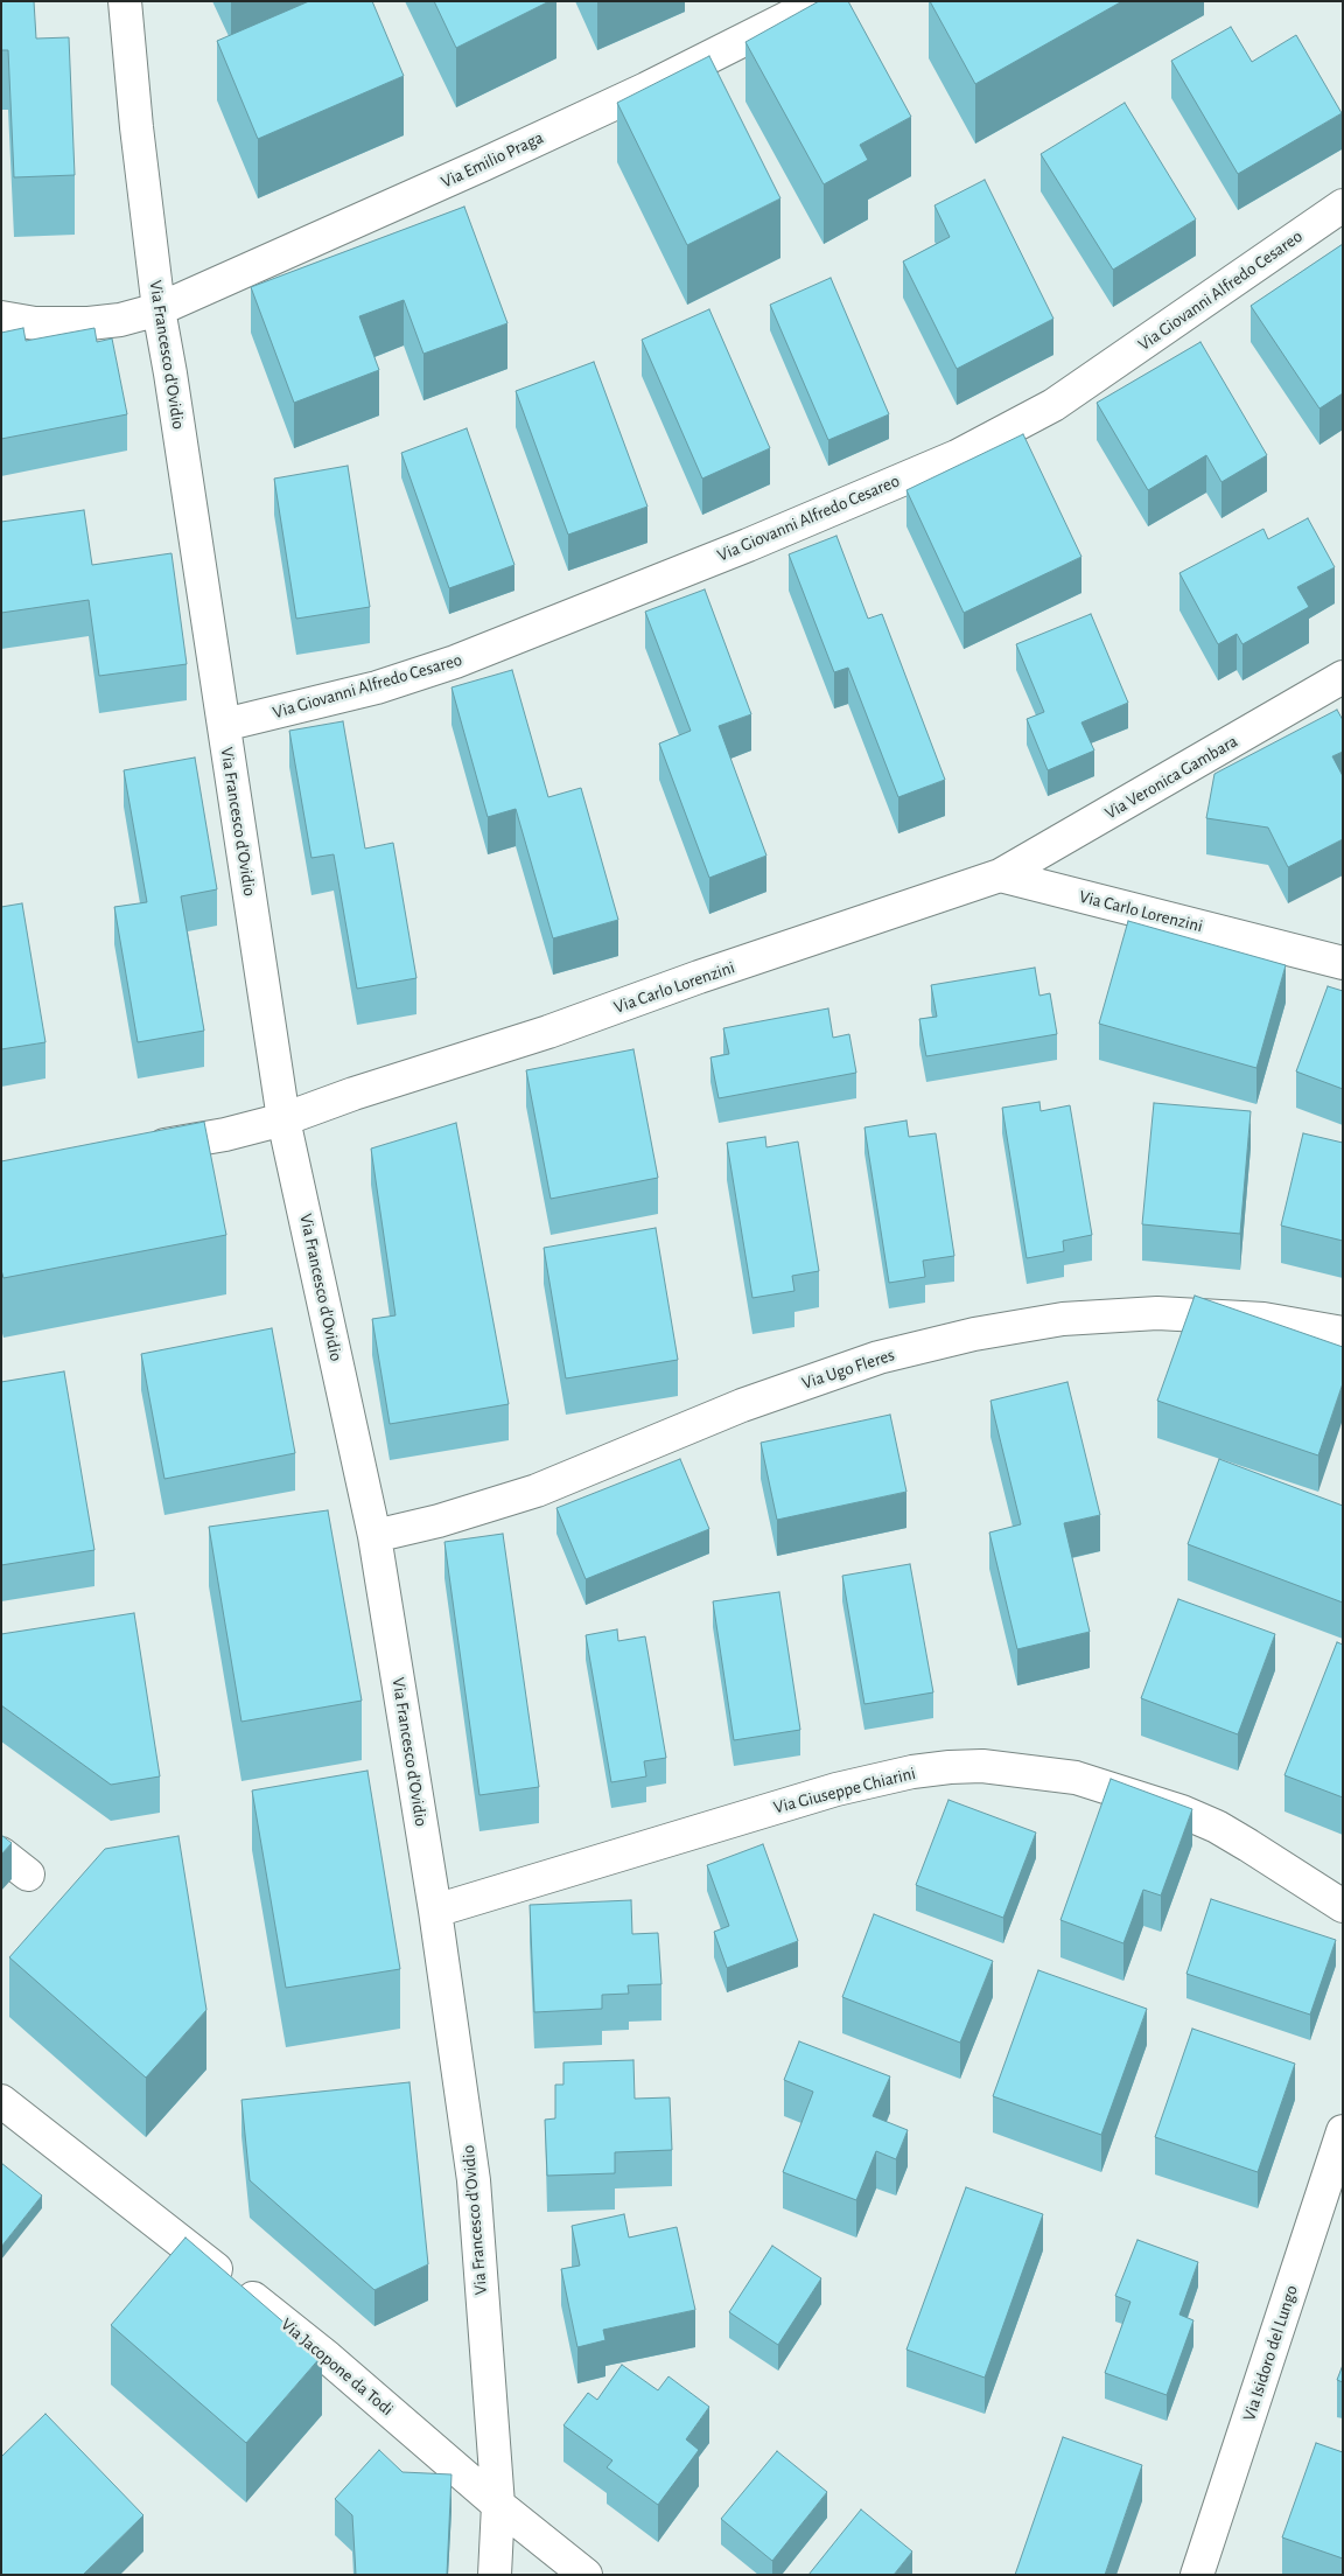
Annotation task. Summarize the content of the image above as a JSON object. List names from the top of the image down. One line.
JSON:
{"streets":{"street":["Via Emilio Praga","Via Giovanni Alfredo Cesareo","Via Francesco d'Ovidio","Via Veronica Gambara","Via Carlo Lorenzini","Via Ugo Fleres","Via Giuseppe Chiarini","Via Isidoro del Lungo","Via Jacopone da Todi"]},"crossings":[["Via Emilio Praga","Via Francesco d'Ovidio"],["Via Giovanni Alfredo Cesareo","Via Francesco d'Ovidio"],["Via Francesco d'Ovidio","Via Carlo Lorenzini"],["Via Francesco d'Ovidio","Via Ugo Fleres"],["Via Francesco d'Ovidio","Via Giuseppe Chiarini"],["Via Francesco d'Ovidio","Via Jacopone da Todi"],["Via Veronica Gambara","Via Carlo Lorenzini"]]}
